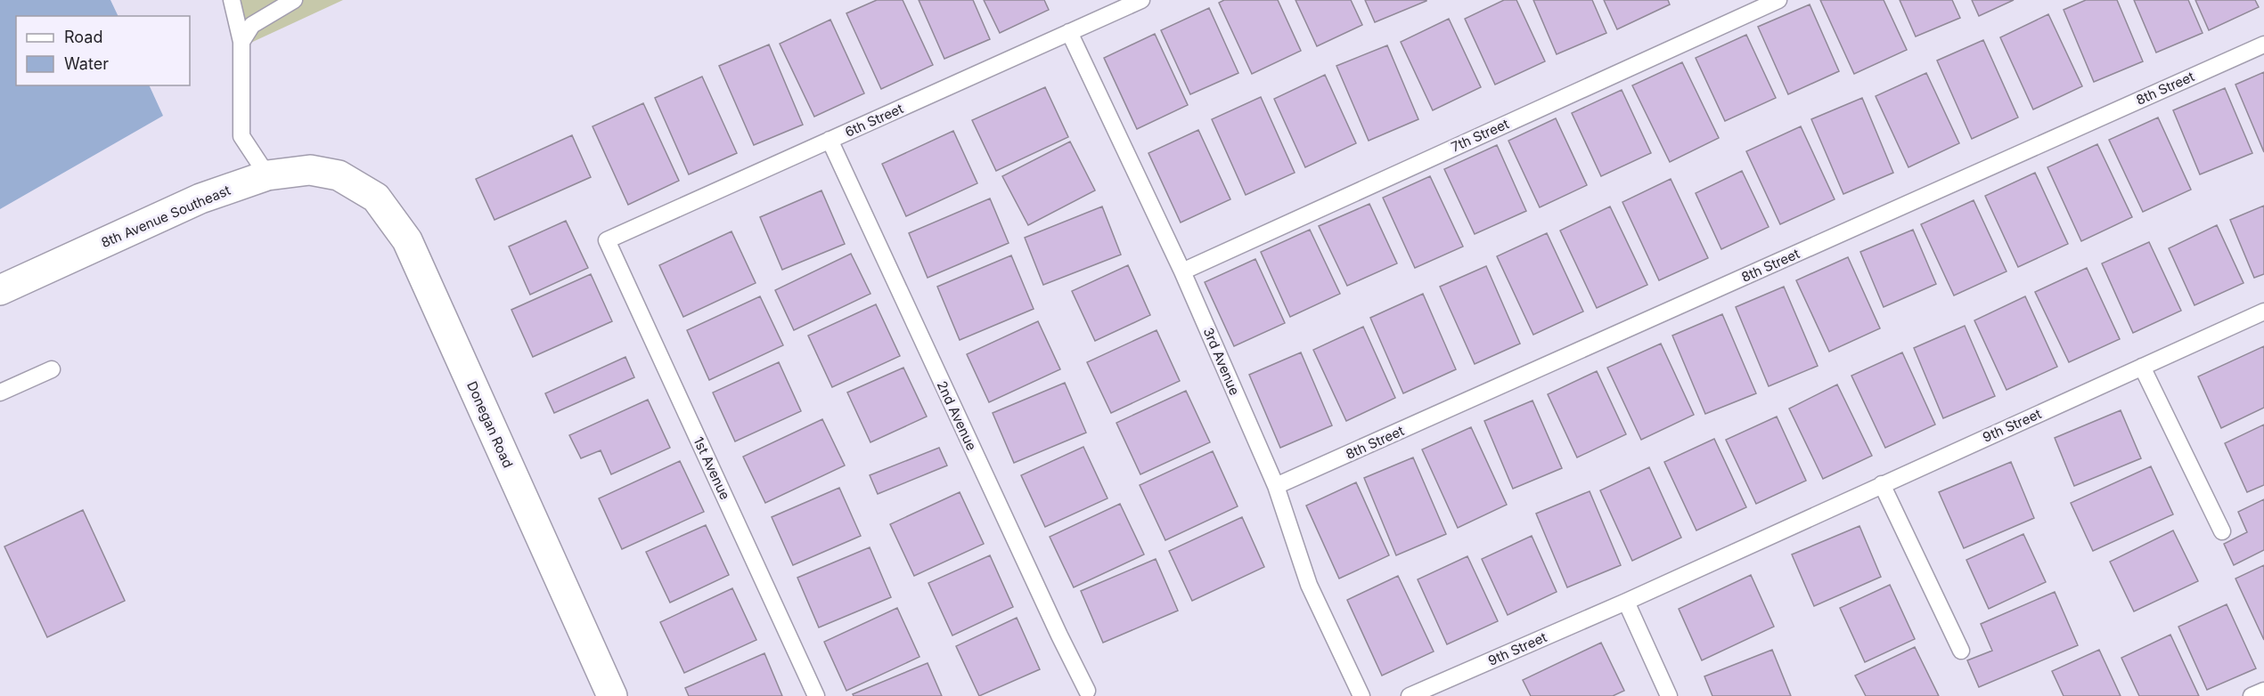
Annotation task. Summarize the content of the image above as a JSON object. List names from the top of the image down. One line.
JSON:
{"streets":{"street":["8th Avenue Southeast","Donegan Road"],"lane":["8th Street","6th Street","7th Street","3rd Avenue","2nd Avenue","9th Street","1st Avenue"]},"crossings":[["8th Street","3rd Avenue"],["6th Street","3rd Avenue"],["6th Street","2nd Avenue"],["6th Street","1st Avenue"],["7th Street","3rd Avenue"],["8th Avenue Southeast","Donegan Road"]],"legend":["Road","Water"]}
